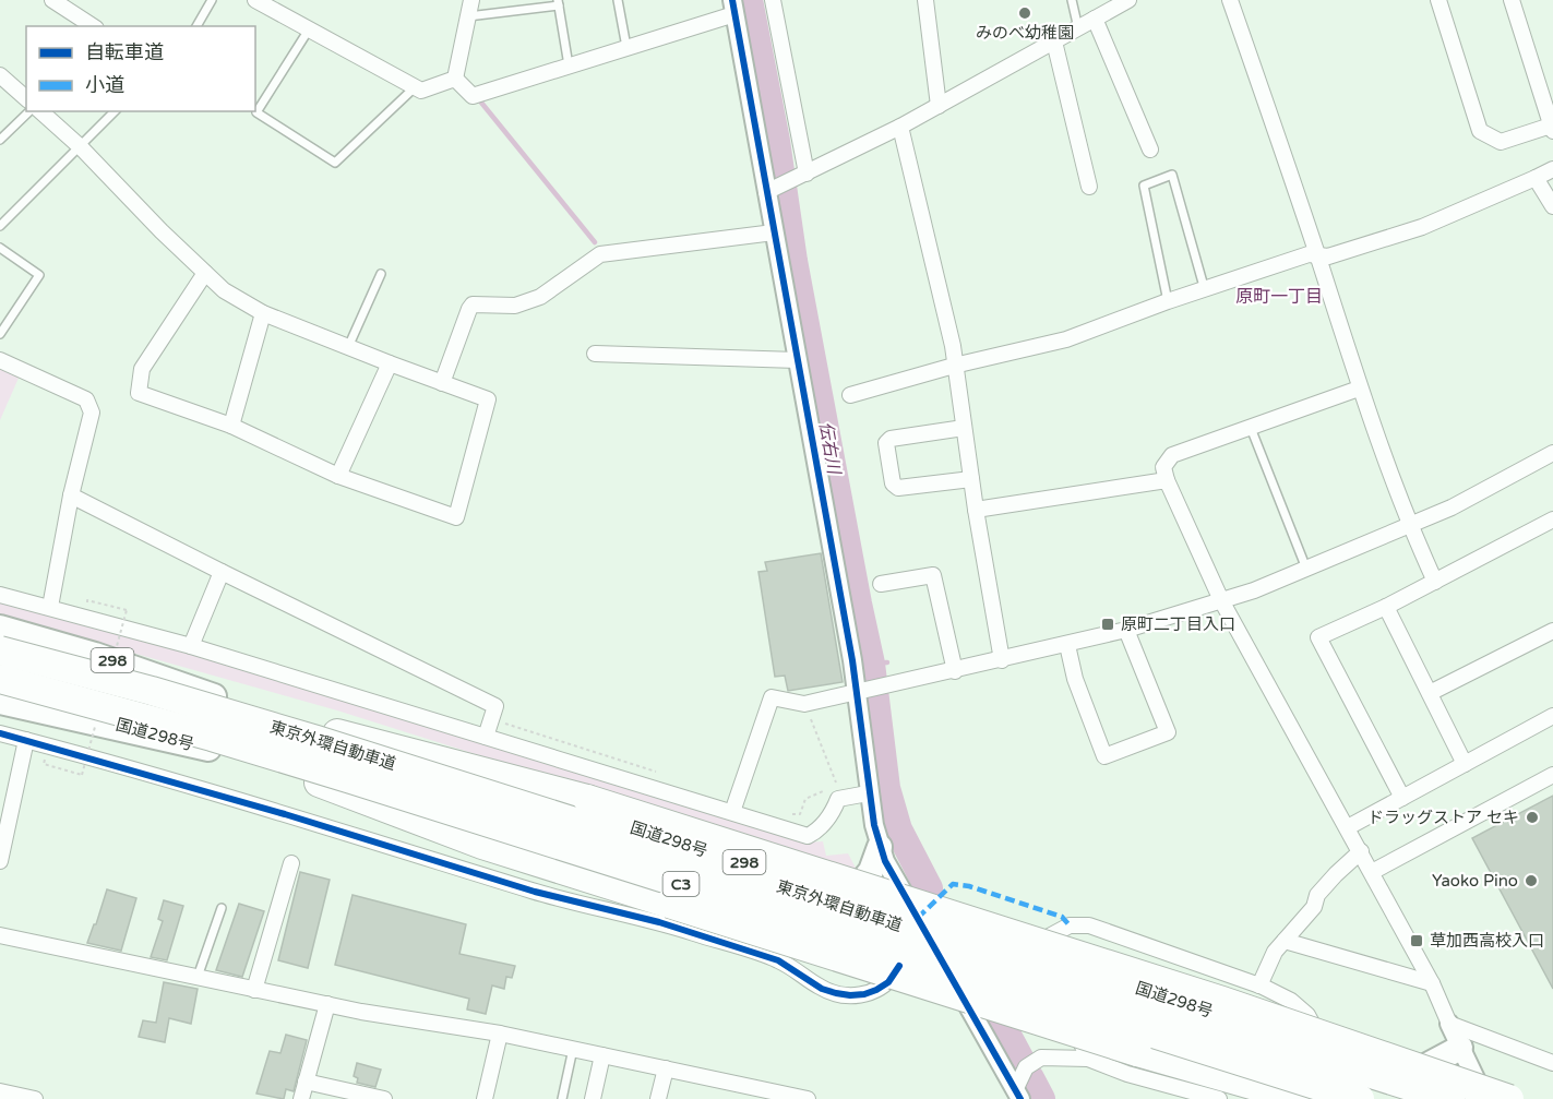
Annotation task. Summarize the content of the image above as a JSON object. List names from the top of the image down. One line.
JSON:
{"streets":{"highway":["298","国道298号","東京外環自動車道","C3"]},"crossings":[["298","国道298号"]],"districts":["原町一丁目"],"water":["伝右川"],"places":{"other":["みのべ幼稚園","ドラッグストア セキ","Yaoko Pino"],"transit":["原町二丁目入口","草加西高校入口"]},"legend":["自転車道","小道"]}
